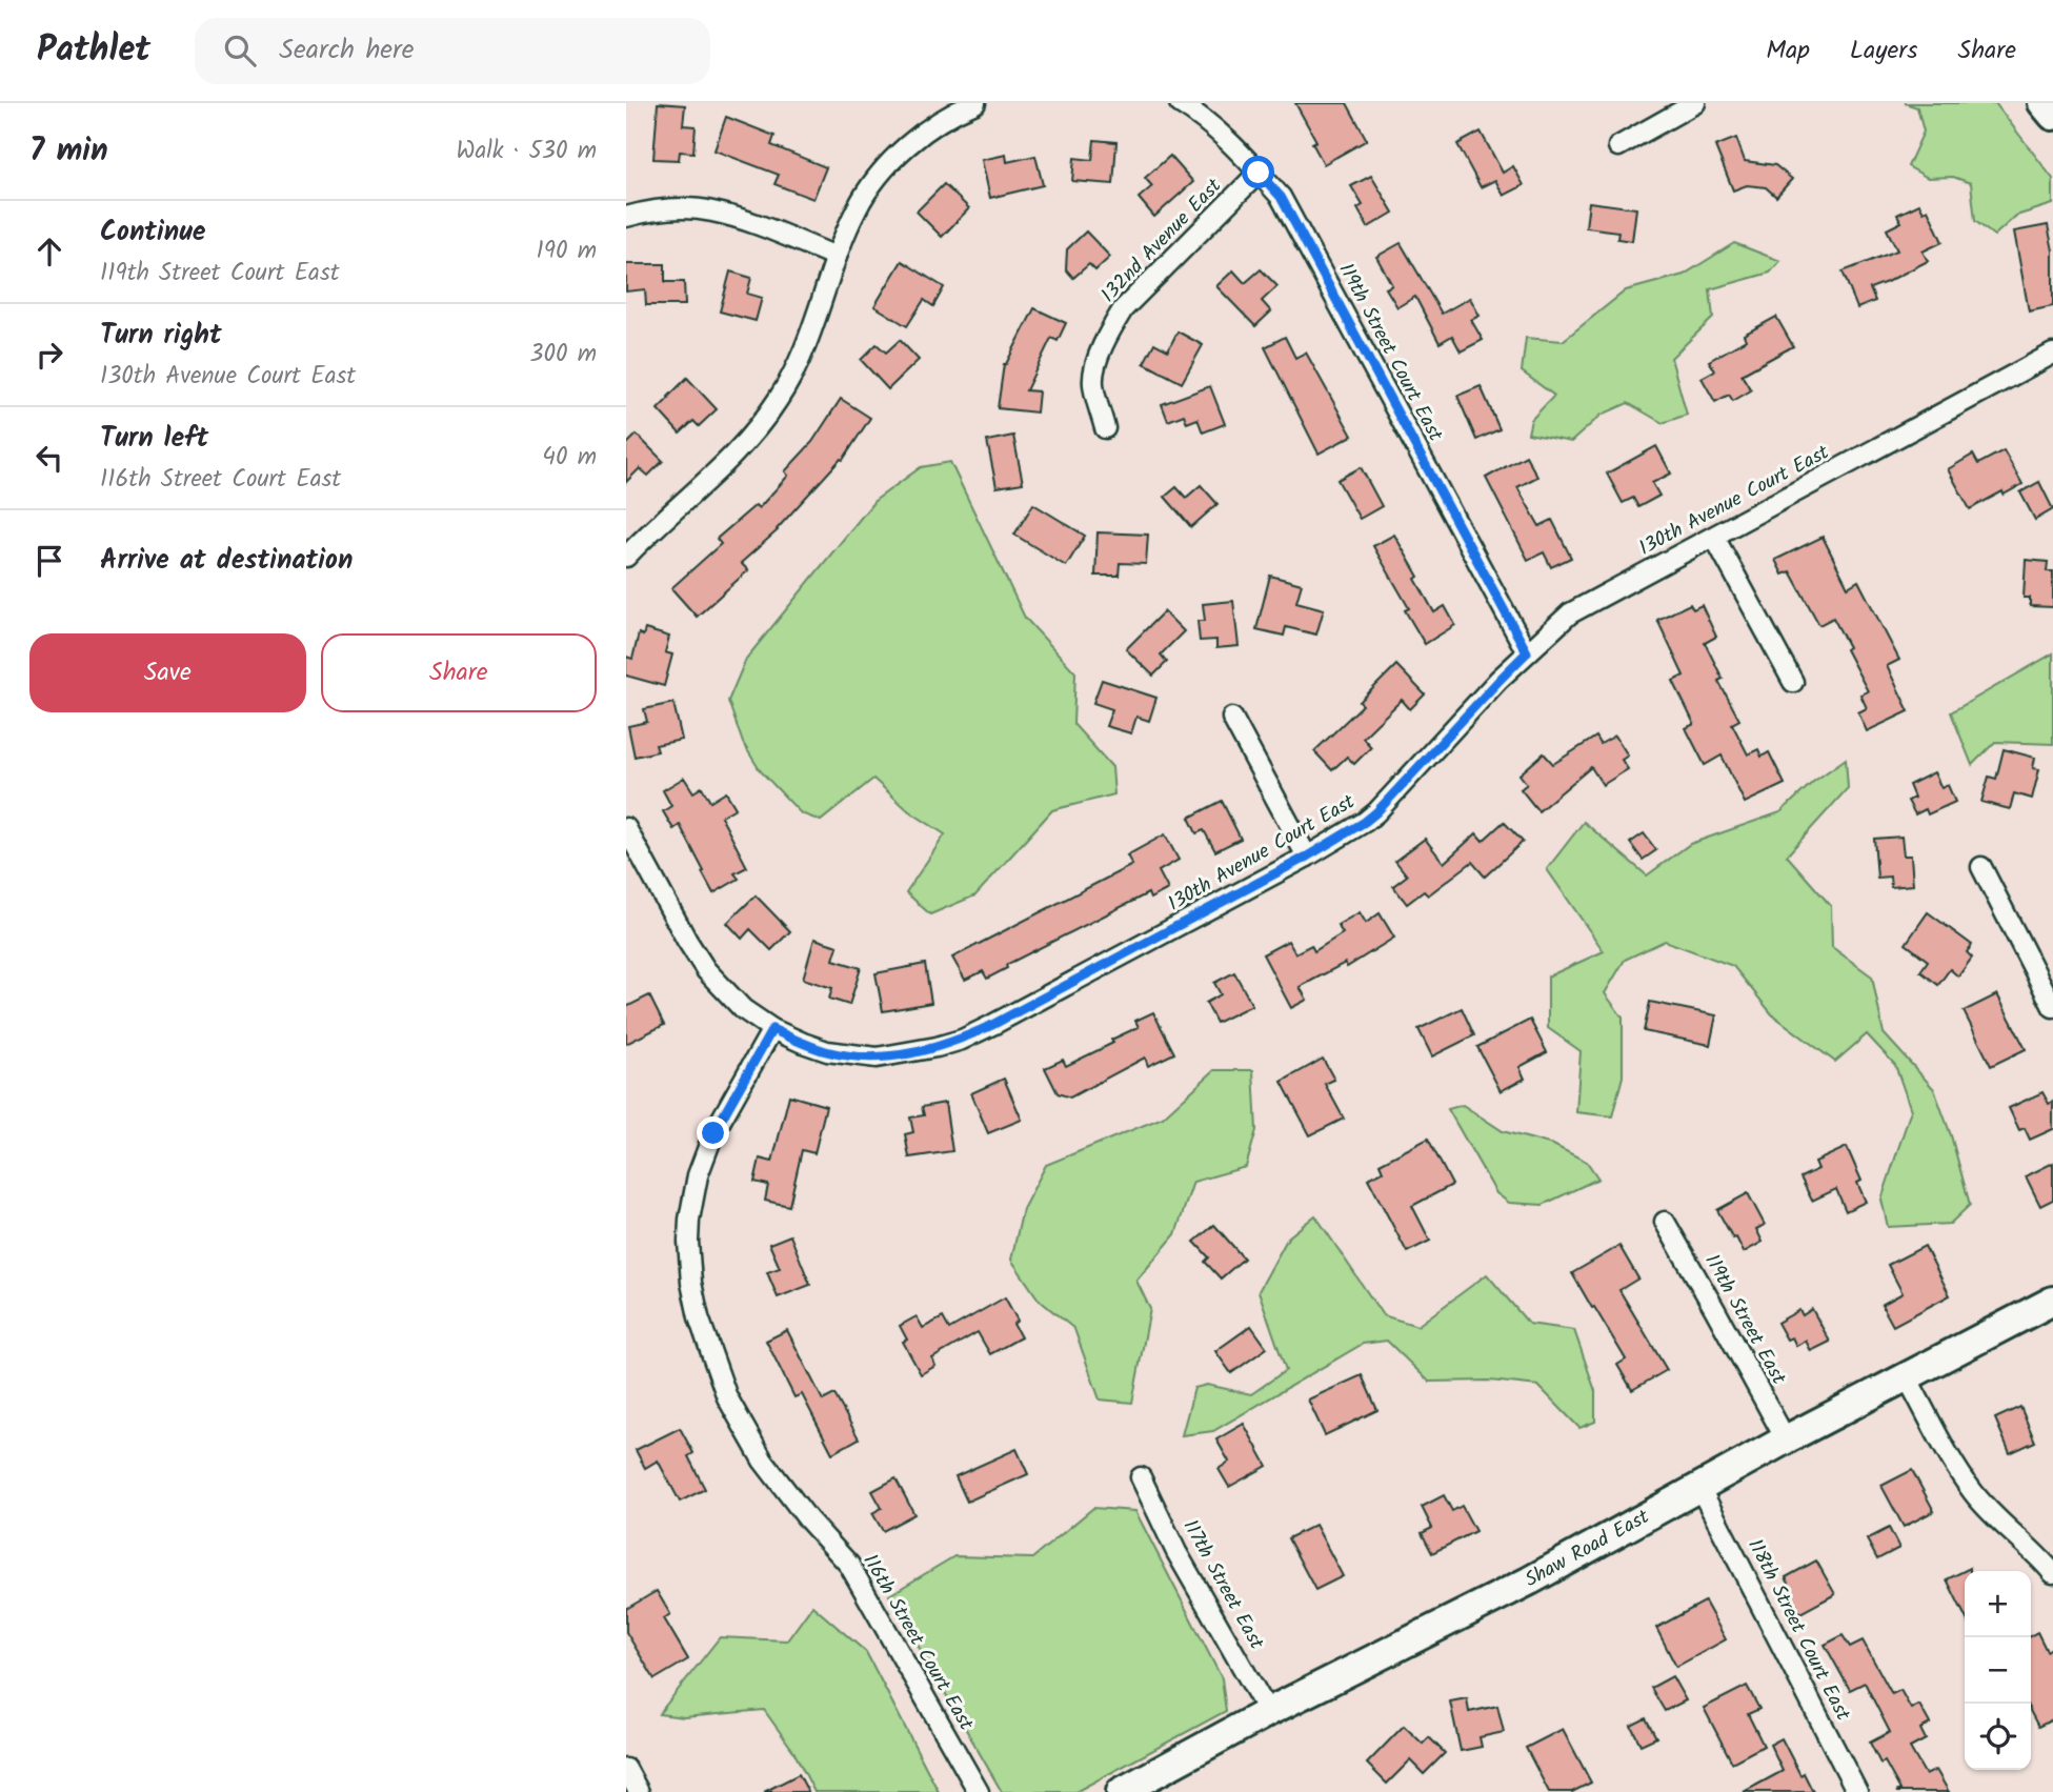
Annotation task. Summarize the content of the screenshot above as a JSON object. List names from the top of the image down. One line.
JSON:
{"streets":{"main road":["Shaw Road East"],"street":["132nd Avenue East","119th Street Court East","130th Avenue Court East","119th Street East","117th Street East","118th Street Court East","116th Street Court East"]},"crossings":[["132nd Avenue East","119th Street Court East"],["119th Street Court East","130th Avenue Court East"],["130th Avenue Court East","116th Street Court East"],["119th Street East","Shaw Road East"],["Shaw Road East","117th Street East"],["Shaw Road East","118th Street Court East"]],"page":{"header":"Pathlet","search":"Search here","nav":["Map","Layers","Share"],"heading":["7 min","Walk · 530 m"],"list":[["Continue","119th Street Court East","190 m"],["Turn right","130th Avenue Court East","300 m"],["Turn left","116th Street Court East","40 m"],"Arrive at destination"],"buttons":["Save","Share"],"map_buttons":["+","−"]}}
